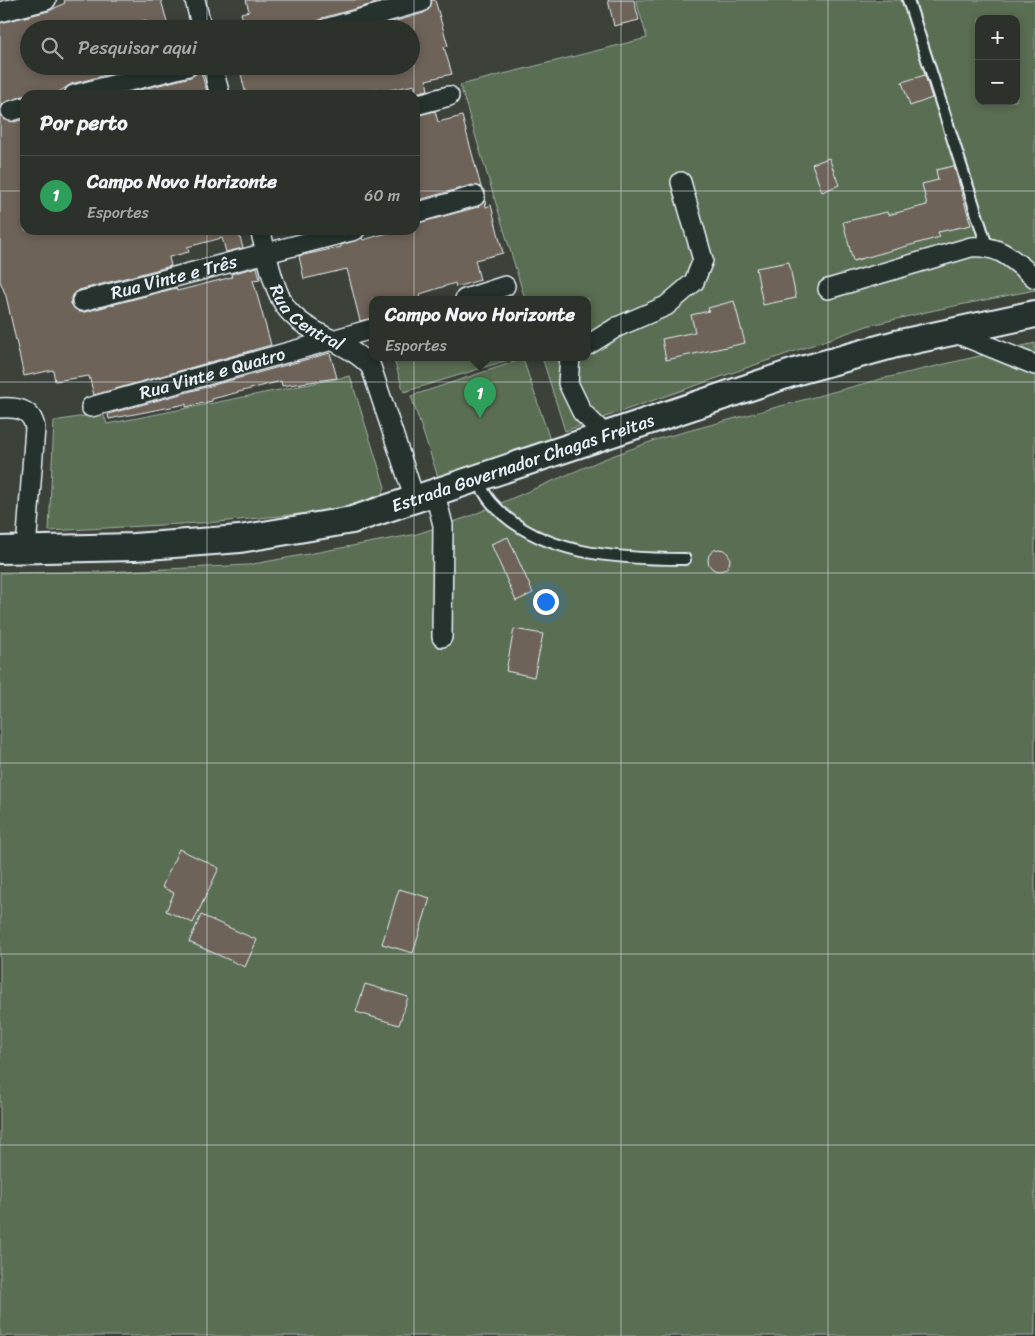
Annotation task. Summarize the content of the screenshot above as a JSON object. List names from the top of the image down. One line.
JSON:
{"streets":{"main road":["Estrada Governador Chagas Freitas"],"street":["Rua Vinte e Três","Rua Central","Rua Vinte e Quatro"]},"crossings":[["Rua Vinte e Três","Rua Central"],["Rua Central","Rua Vinte e Quatro"],["Rua Central","Estrada Governador Chagas Freitas"]],"page":{"map_buttons":["+","−"],"search":"Pesquisar aqui","heading":"Por perto","list":[{"mark":"1","name":"Campo Novo Horizonte","note":"Esportes","value":"60 m"}],"popup":["Campo Novo Horizonte","Esportes"],"pins":"1"}}
